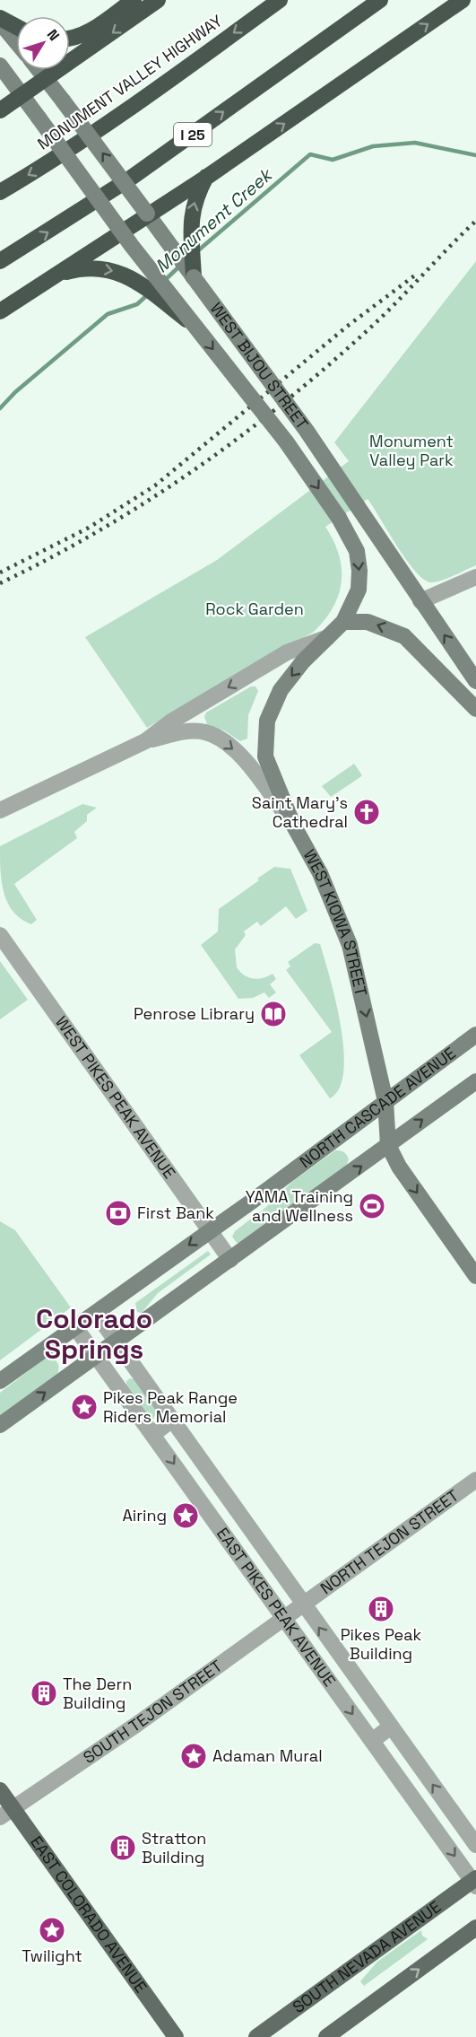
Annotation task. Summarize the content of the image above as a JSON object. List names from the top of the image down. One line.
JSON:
{"streets":{"highway":["MONUMENT VALLEY HIGHWAY","I 25"],"main road":["WEST BIJOU STREET","WEST KIOWA STREET","NORTH CASCADE AVENUE","EAST COLORADO AVENUE","SOUTH NEVADA AVENUE"],"street":["WEST PIKES PEAK AVENUE","NORTH TEJON STREET","EAST PIKES PEAK AVENUE","SOUTH TEJON STREET"]},"crossings":[["WEST BIJOU STREET","WEST KIOWA STREET"],["WEST KIOWA STREET","NORTH CASCADE AVENUE"],["WEST PIKES PEAK AVENUE","NORTH CASCADE AVENUE"],["NORTH CASCADE AVENUE","EAST PIKES PEAK AVENUE"],["NORTH TEJON STREET","EAST PIKES PEAK AVENUE"],["NORTH TEJON STREET","SOUTH TEJON STREET"],["EAST PIKES PEAK AVENUE","SOUTH TEJON STREET"],["EAST PIKES PEAK AVENUE","SOUTH NEVADA AVENUE"],["SOUTH TEJON STREET","EAST COLORADO AVENUE"]],"one_way":["WEST KIOWA STREET"],"districts":["Colorado Springs"],"water":["Monument Creek"],"parks":["Monument Valley Park","Rock Garden"],"places":{"church":["Saint Mary's Cathedral"],"library":["Penrose Library"],"sports":["YAMA Training and Wellness"],"bank":["First Bank"],"place":["Pikes Peak Range Riders Memorial","Airing","Adaman Mural","Twilight"],"building":["Pikes Peak Building","The Dern Building","Stratton Building"]},"north":"top right"}
